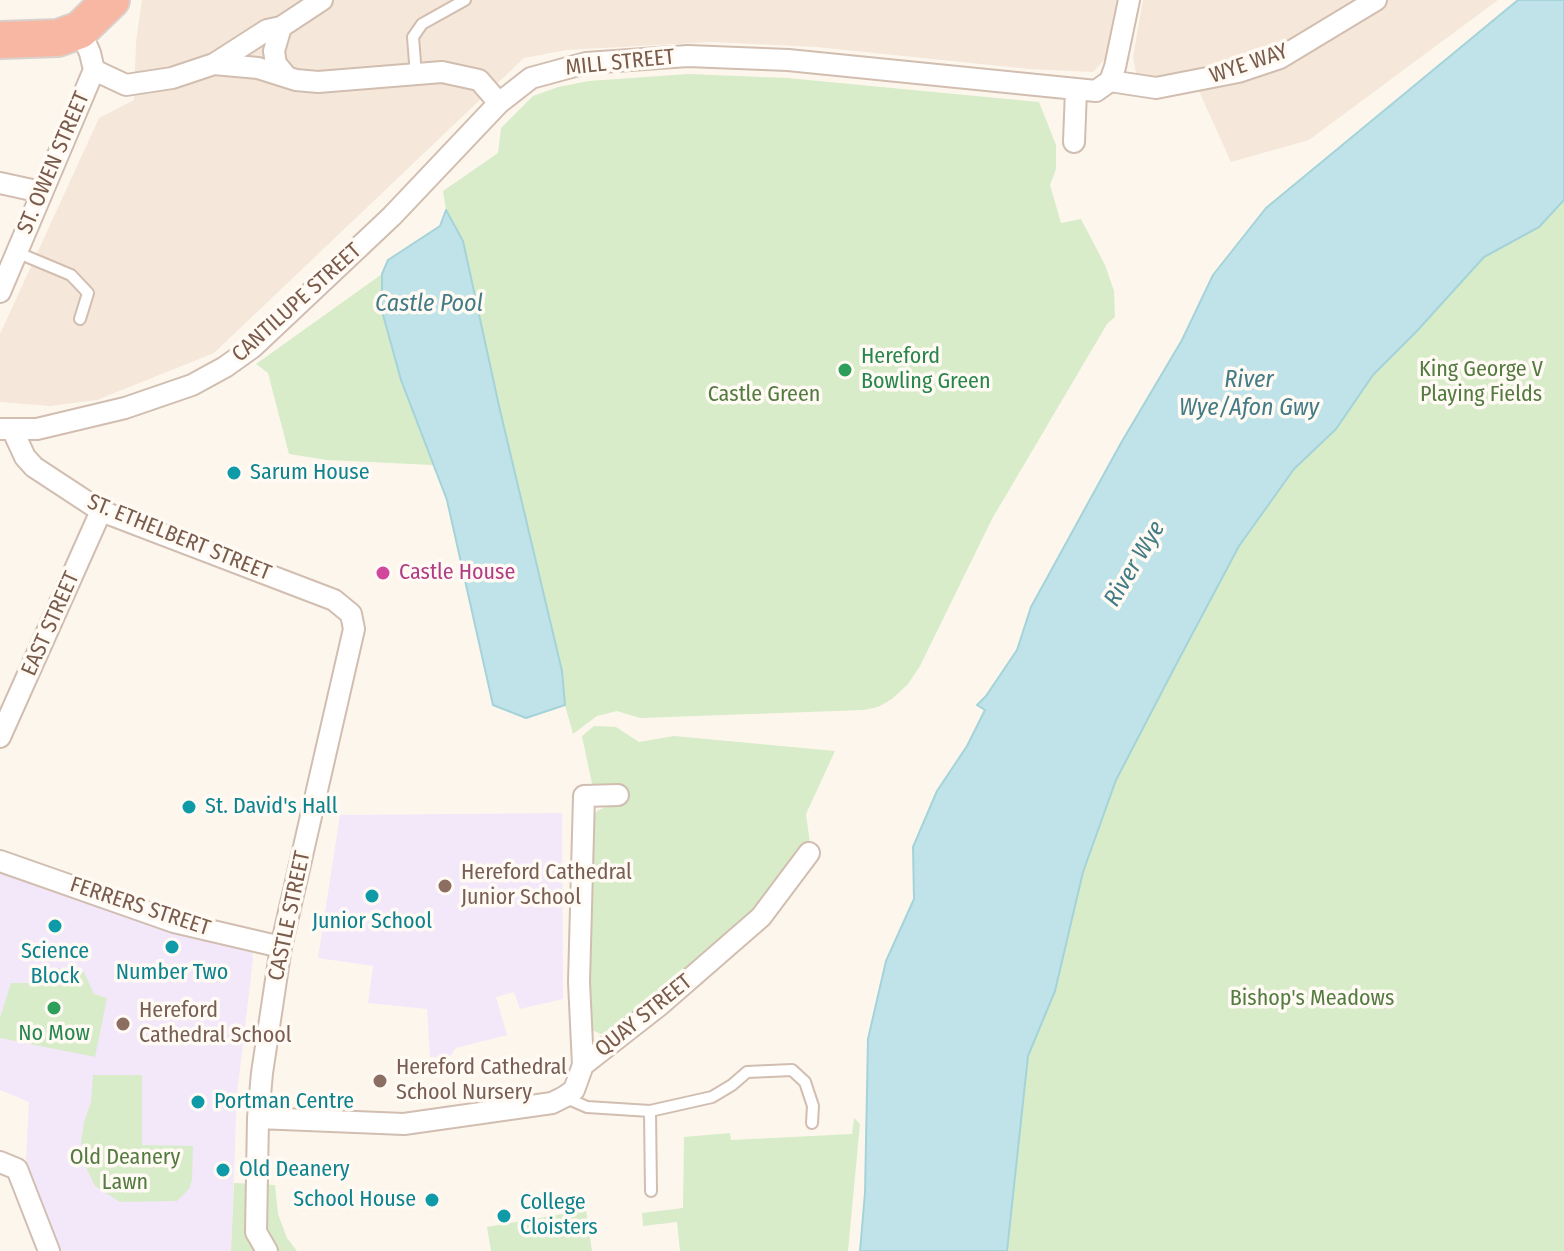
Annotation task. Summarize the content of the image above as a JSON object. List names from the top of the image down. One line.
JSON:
{"streets":{"street":["MILL STREET","WYE WAY","ST. OWEN STREET","CANTILUPE STREET","ST. ETHELBERT STREET","EAST STREET","FERRERS STREET","CASTLE STREET","QUAY STREET"]},"crossings":[["MILL STREET","CANTILUPE STREET"],["CANTILUPE STREET","ST. ETHELBERT STREET"],["ST. ETHELBERT STREET","EAST STREET"],["ST. ETHELBERT STREET","CASTLE STREET"],["FERRERS STREET","CASTLE STREET"]],"water":["Castle Pool","River Wye/Afon Gwy","River Wye"],"parks":["King George V Playing Fields","Castle Green","Bishop's Meadows","Old Deanery Lawn"],"places":["Hereford Bowling Green","Sarum House","Castle House","St. David's Hall","Hereford Cathedral Junior School","Junior School","Science Block","Number Two","No Mow","Hereford Cathedral School","Hereford Cathedral School Nursery","Portman Centre","Old Deanery","School House","College Cloisters"]}
